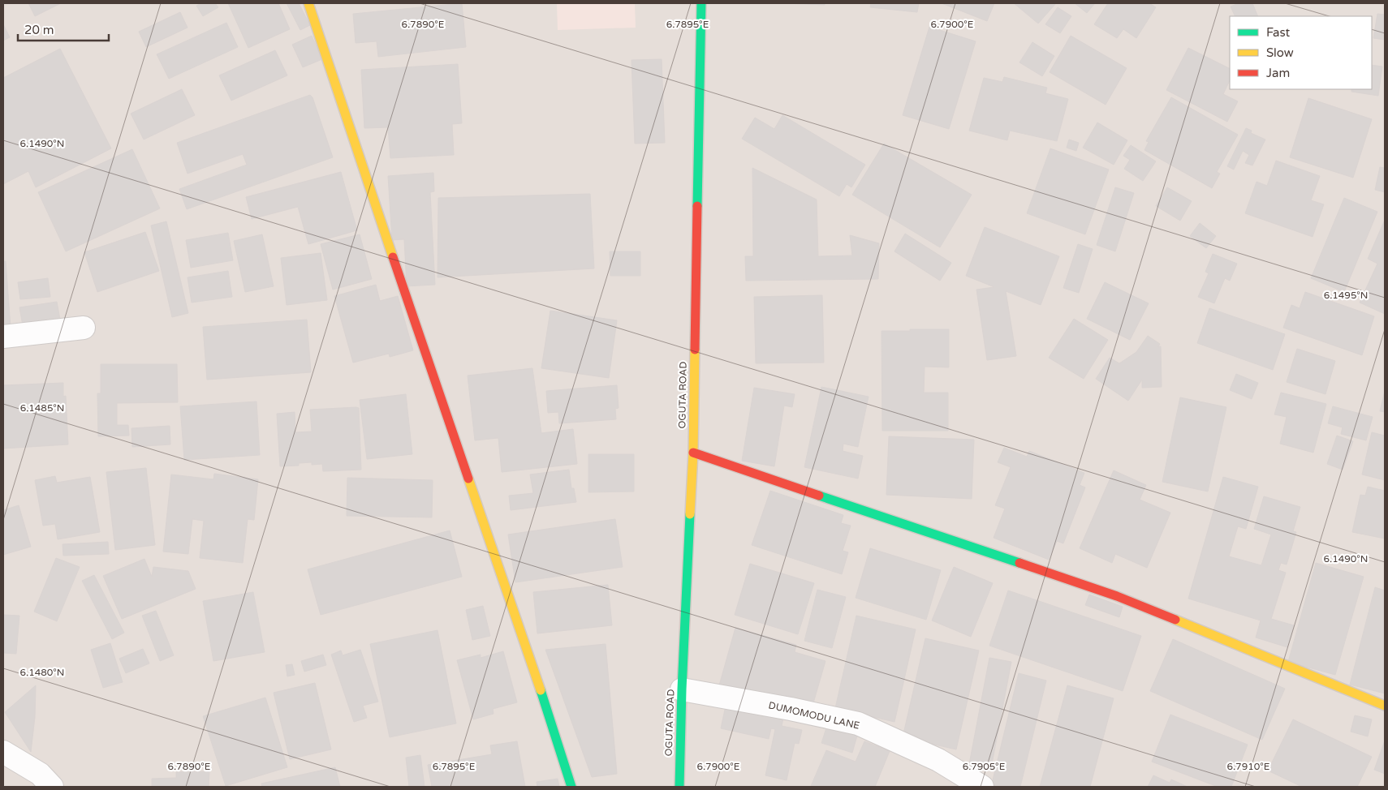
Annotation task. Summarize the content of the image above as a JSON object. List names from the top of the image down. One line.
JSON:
{"streets":{"street":["OGUTA ROAD","DUMOMODU LANE"]},"crossings":[["OGUTA ROAD","DUMOMODU LANE"]],"legend":["Fast","Slow","Jam"],"scale_bar":"20 m","coordinates":["6.7890°E","6.7895°E","6.7900°E","6.1490°N","6.1495°N","6.1485°N","6.1480°N","6.7905°E","6.7910°E"]}
